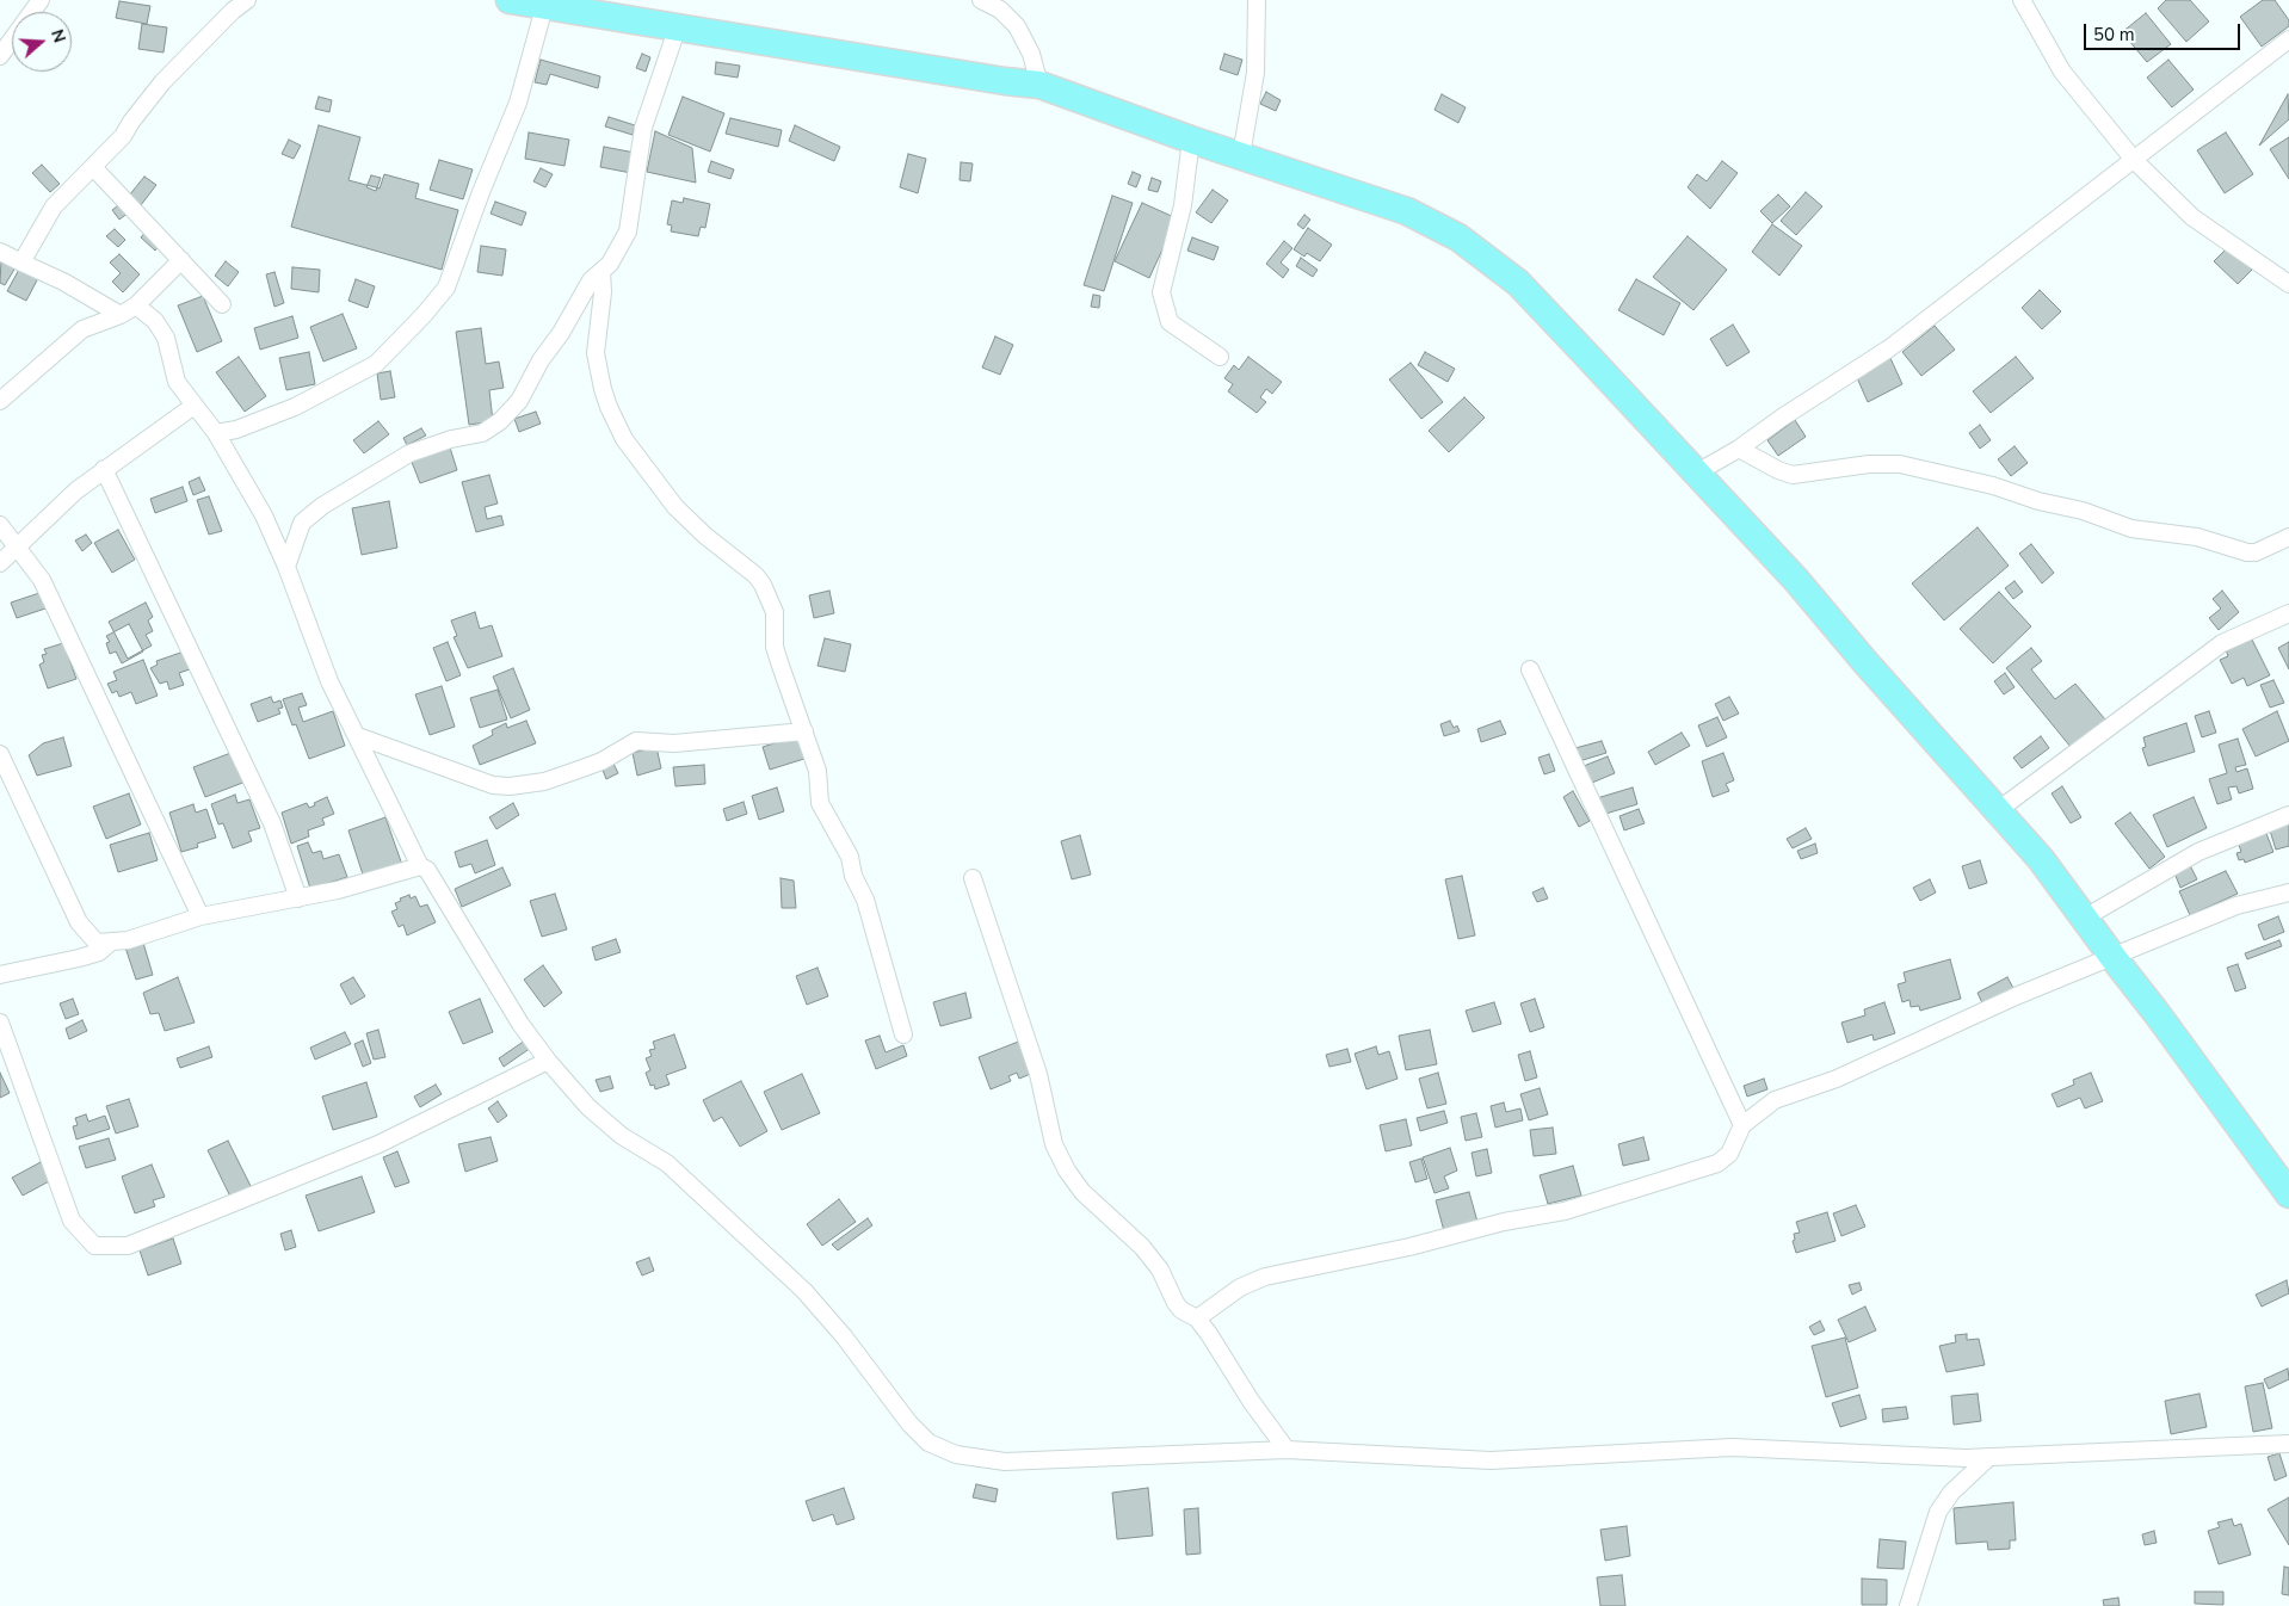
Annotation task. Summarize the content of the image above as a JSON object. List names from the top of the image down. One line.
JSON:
{"scale_bar":"50 m","north":"right"}
